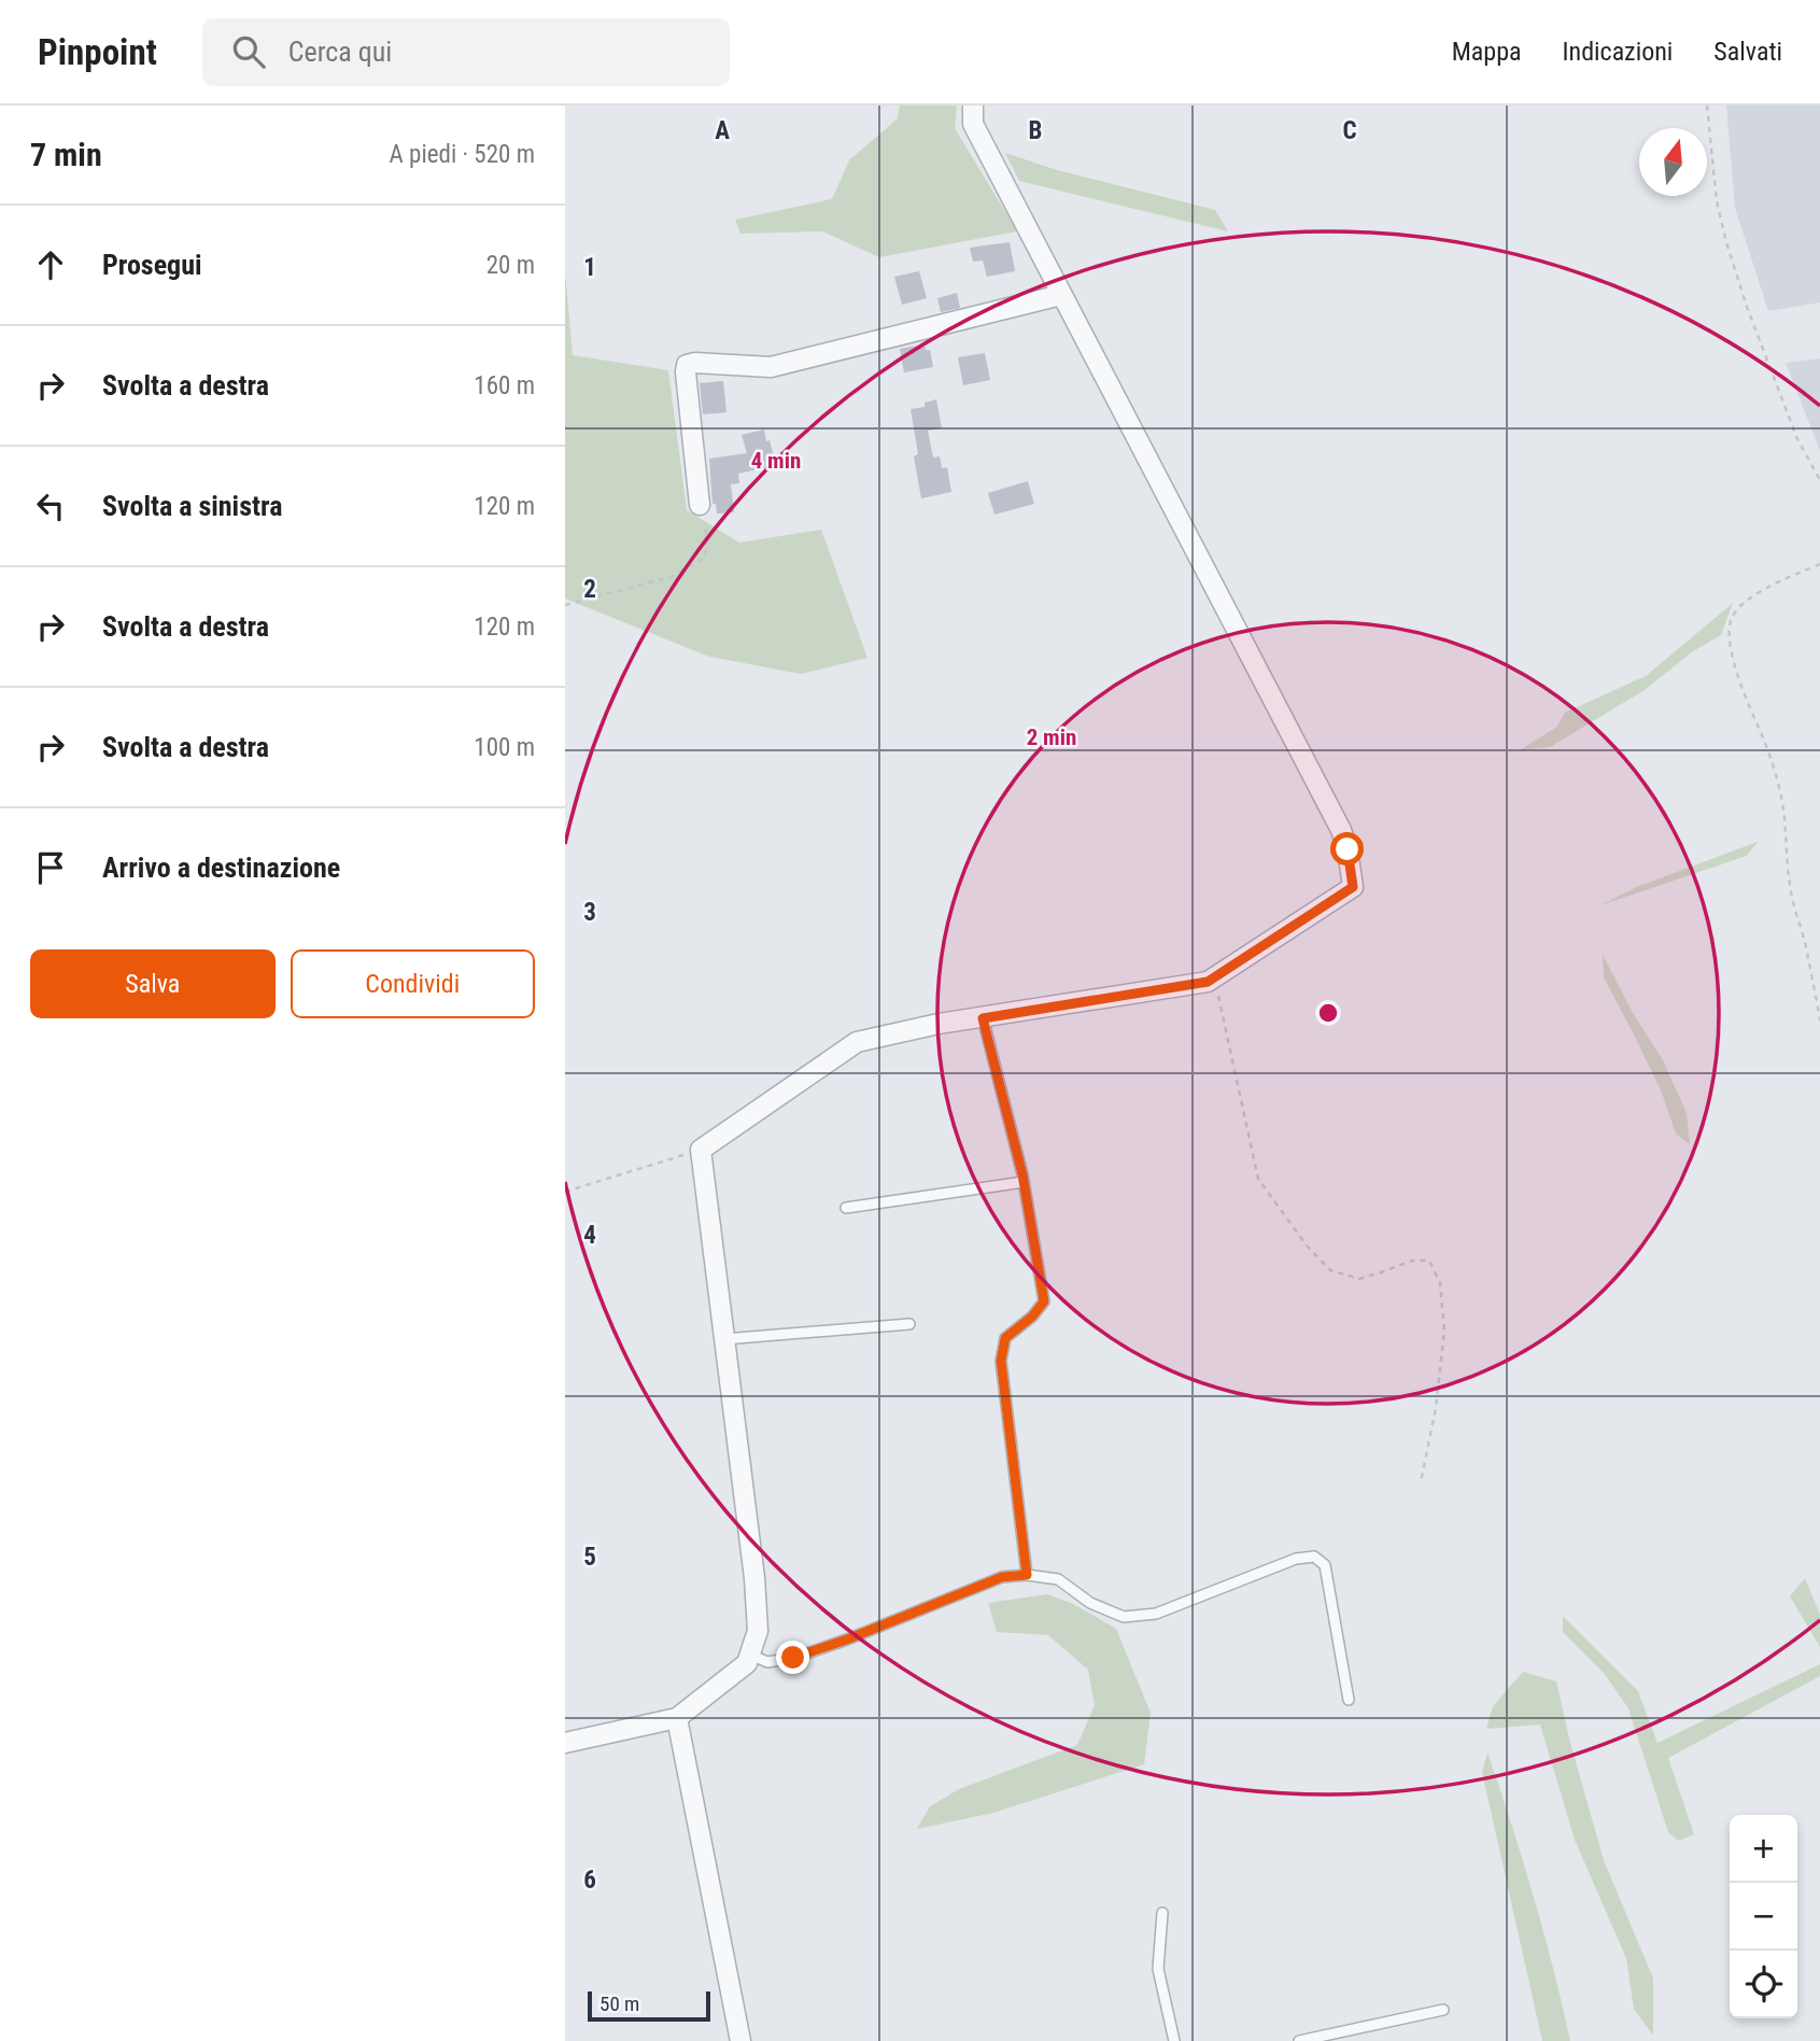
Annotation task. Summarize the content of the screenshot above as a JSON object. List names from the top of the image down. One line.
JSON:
{"scale_bar":"50 m","north":"top","page":{"header":"Pinpoint","search":"Cerca qui","nav":["Mappa","Indicazioni","Salvati"],"heading":["7 min","A piedi · 520 m"],"list":[["Prosegui","20 m"],["Svolta a destra","160 m"],["Svolta a sinistra","120 m"],["Svolta a destra","120 m"],["Svolta a destra","100 m"],"Arrivo a destinazione"],"buttons":["Salva","Condividi"],"map_buttons":["+","−"],"scale":"50 m"},"grid":{"columns":["A","B","C"],"rows":["1","2","3","4","5","6"]},"rings":["4 min","2 min"]}
